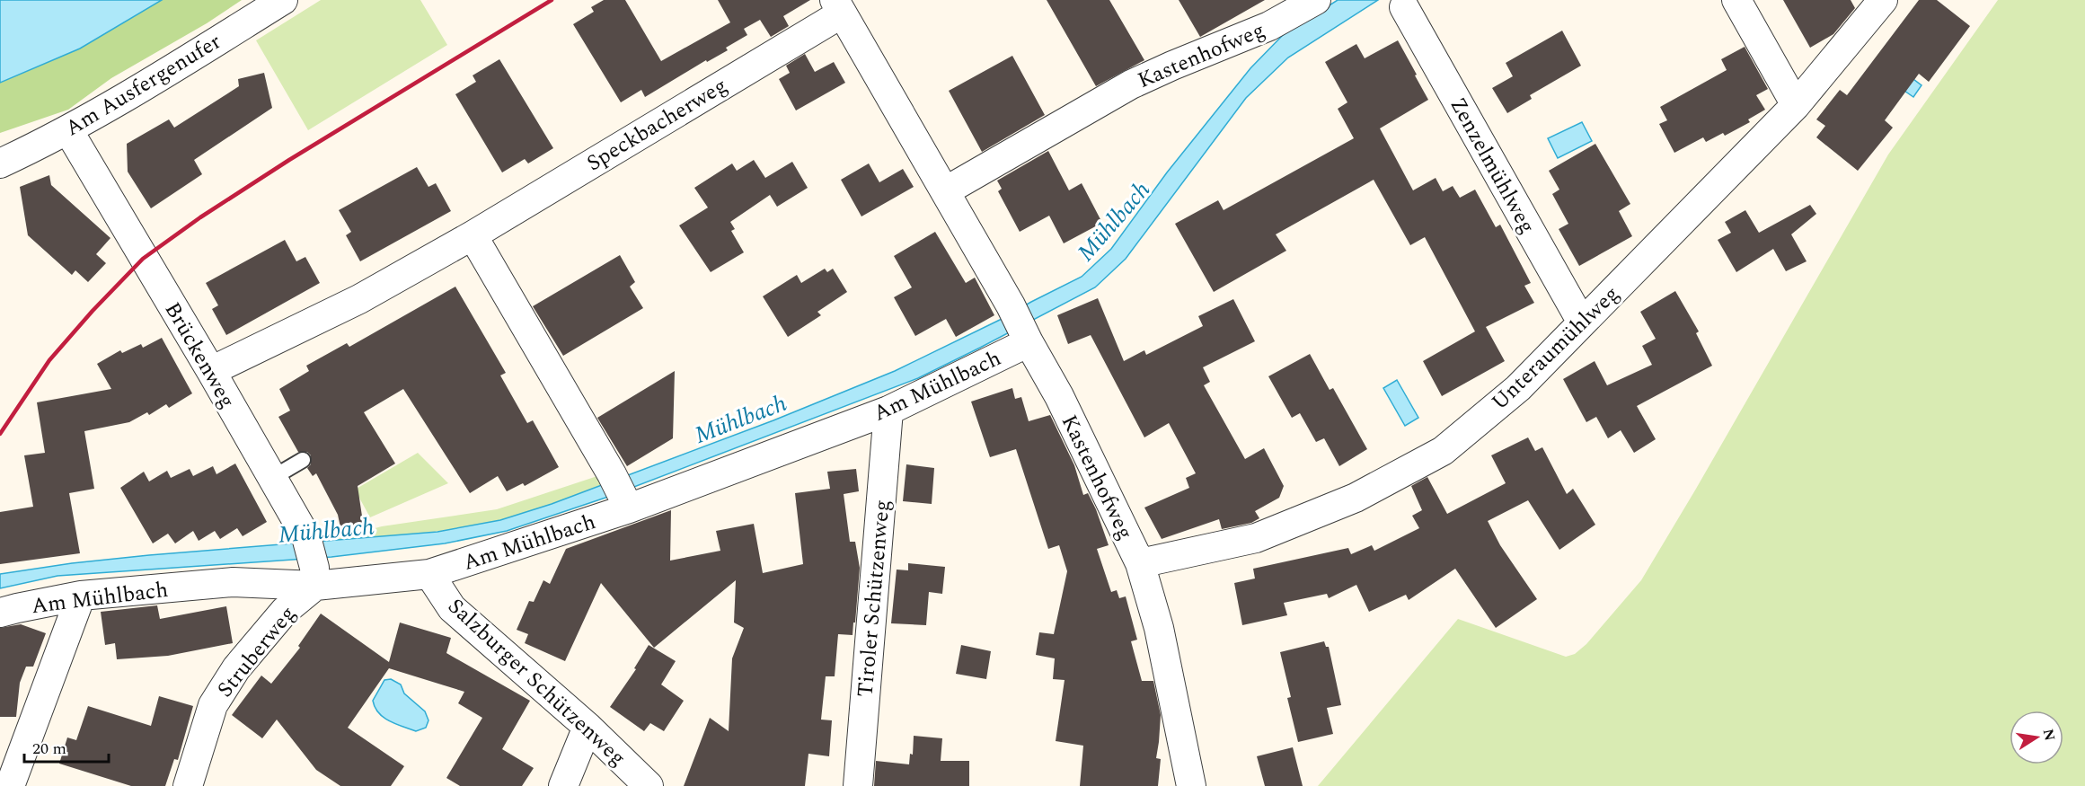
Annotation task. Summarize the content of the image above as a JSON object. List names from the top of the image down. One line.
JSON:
{"streets":{"street":["Kastenhofweg","Am Ausfergenufer","Speckbacherweg","Zenzelmühlweg","Unteraumühlweg","Brückenweg","Am Mühlbach","Tiroler Schützenweg","Struberweg","Salzburger Schützenweg"]},"crossings":[["Kastenhofweg","Speckbacherweg"],["Kastenhofweg","Unteraumühlweg"],["Kastenhofweg","Am Mühlbach"],["Am Ausfergenufer","Brückenweg"],["Speckbacherweg","Brückenweg"],["Zenzelmühlweg","Unteraumühlweg"],["Brückenweg","Am Mühlbach"],["Brückenweg","Struberweg"],["Am Mühlbach","Tiroler Schützenweg"],["Am Mühlbach","Struberweg"],["Am Mühlbach","Salzburger Schützenweg"]],"water":["Mühlbach"],"scale_bar":"20 m","north":"right"}
